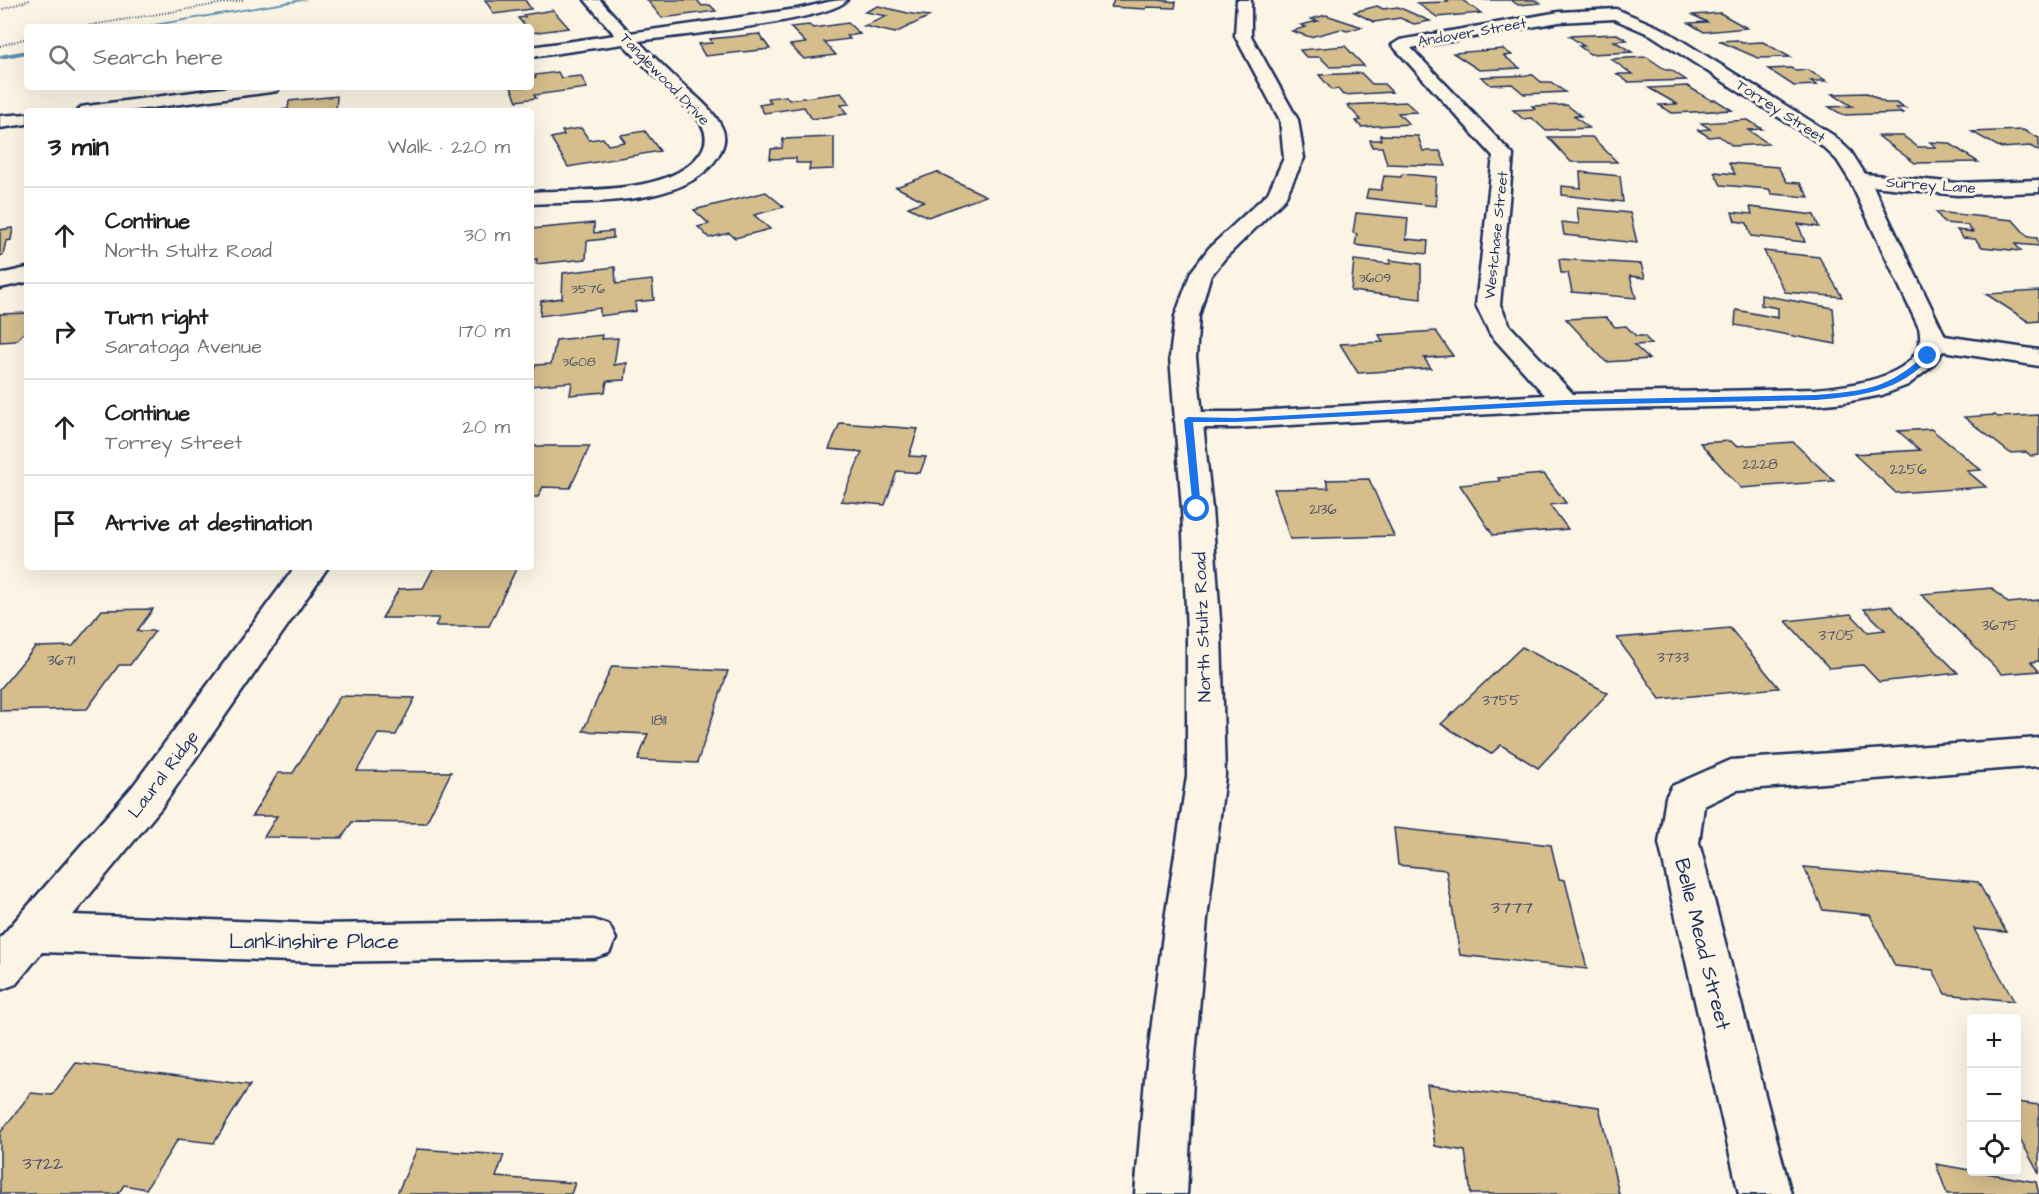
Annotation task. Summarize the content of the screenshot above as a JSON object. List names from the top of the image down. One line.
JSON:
{"streets":{"street":["Andover Street","Tanglewood Drive","Torrey Street","Surrey Lane","Westchase Street","North Stultz Road","Laural Ridge","Lankinshire Place","Belle Mead Street"]},"crossings":[["Andover Street","Torrey Street"],["Andover Street","Westchase Street"],["Torrey Street","Surrey Lane"],["Laural Ridge","Lankinshire Place"]],"house_numbers":["3609","3576","3608","2228","2256","2136","3675","3705","3733","3671","3755","1811","3777","3722"],"page":{"search":"Search here","heading":["3 min","Walk · 220 m"],"list":[["Continue","North Stultz Road","30 m"],["Turn right","Saratoga Avenue","170 m"],["Continue","Torrey Street","20 m"],"Arrive at destination"],"map_buttons":["+","−"]}}
